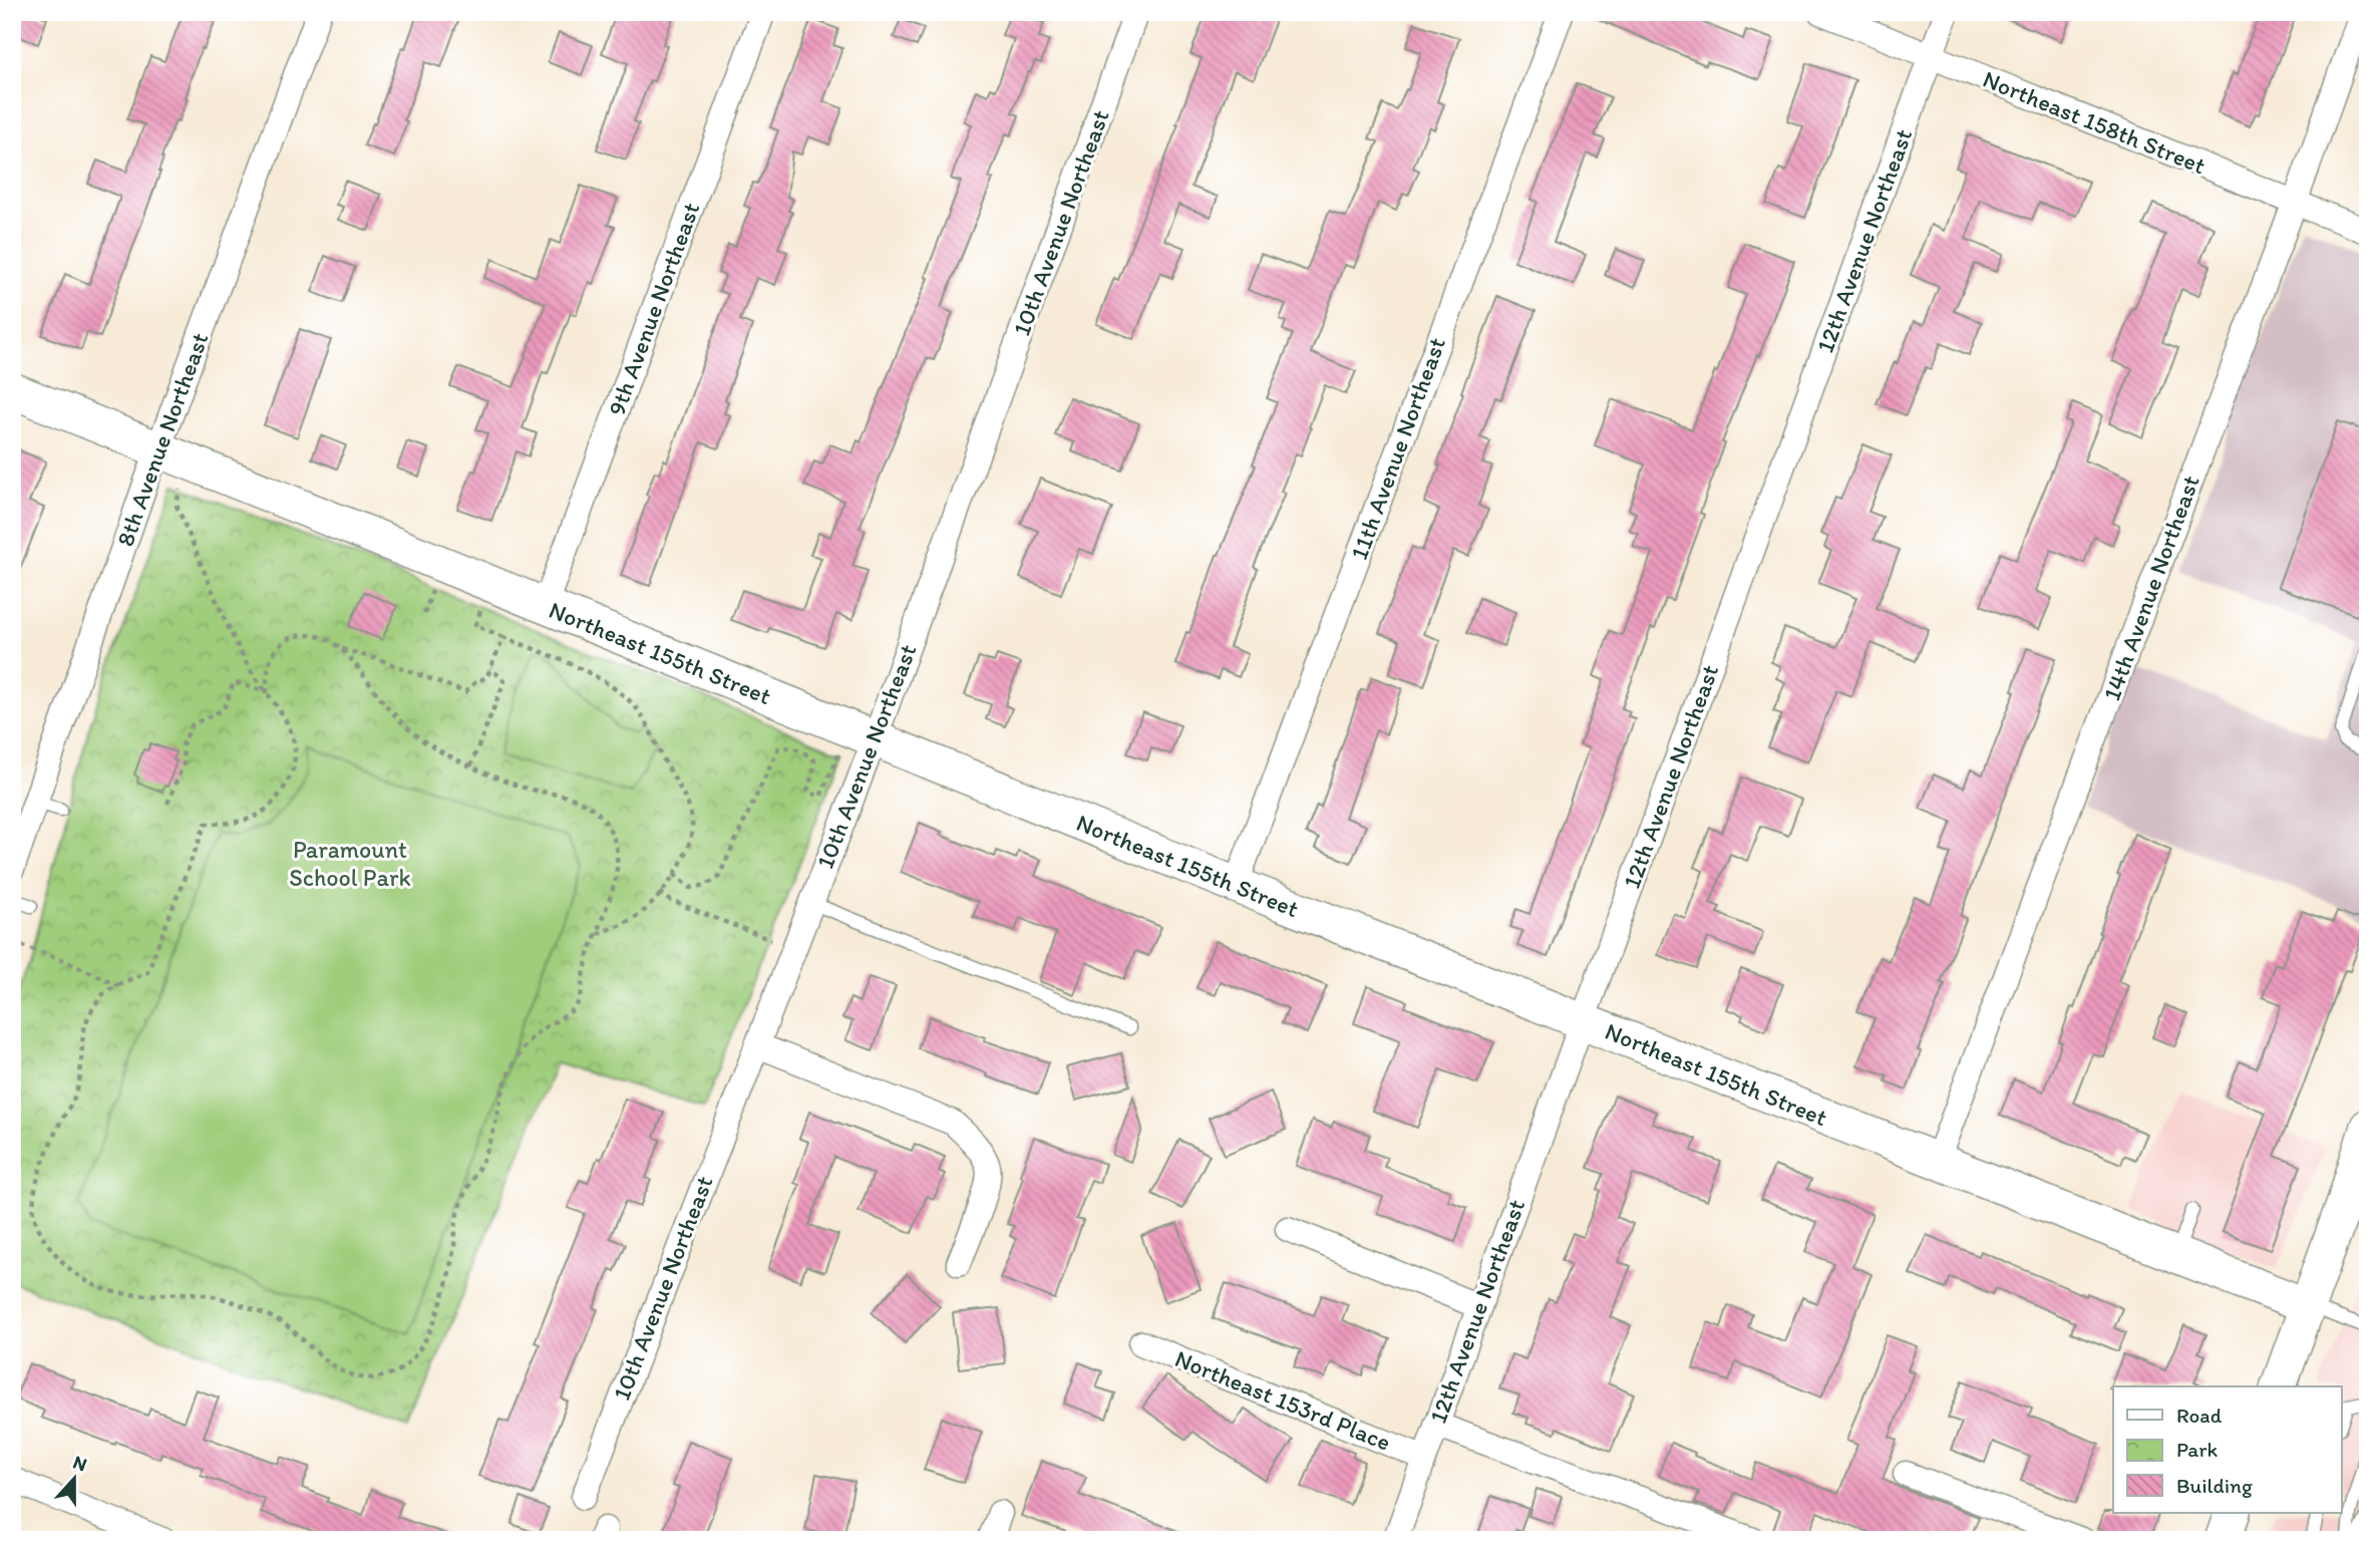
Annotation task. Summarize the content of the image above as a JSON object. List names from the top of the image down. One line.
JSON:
{"streets":{"street":["Northeast 158th Street","10th Avenue Northeast","12th Avenue Northeast","9th Avenue Northeast","8th Avenue Northeast","11th Avenue Northeast","14th Avenue Northeast","Northeast 155th Street","Northeast 153rd Place"]},"crossings":[["Northeast 158th Street","12th Avenue Northeast"],["Northeast 158th Street","14th Avenue Northeast"],["10th Avenue Northeast","Northeast 155th Street"],["12th Avenue Northeast","Northeast 155th Street"],["12th Avenue Northeast","Northeast 153rd Place"],["9th Avenue Northeast","Northeast 155th Street"],["8th Avenue Northeast","Northeast 155th Street"],["11th Avenue Northeast","Northeast 155th Street"],["14th Avenue Northeast","Northeast 155th Street"]],"parks":["Paramount School Park"],"legend":["Road","Park","Building"],"north":"top"}
